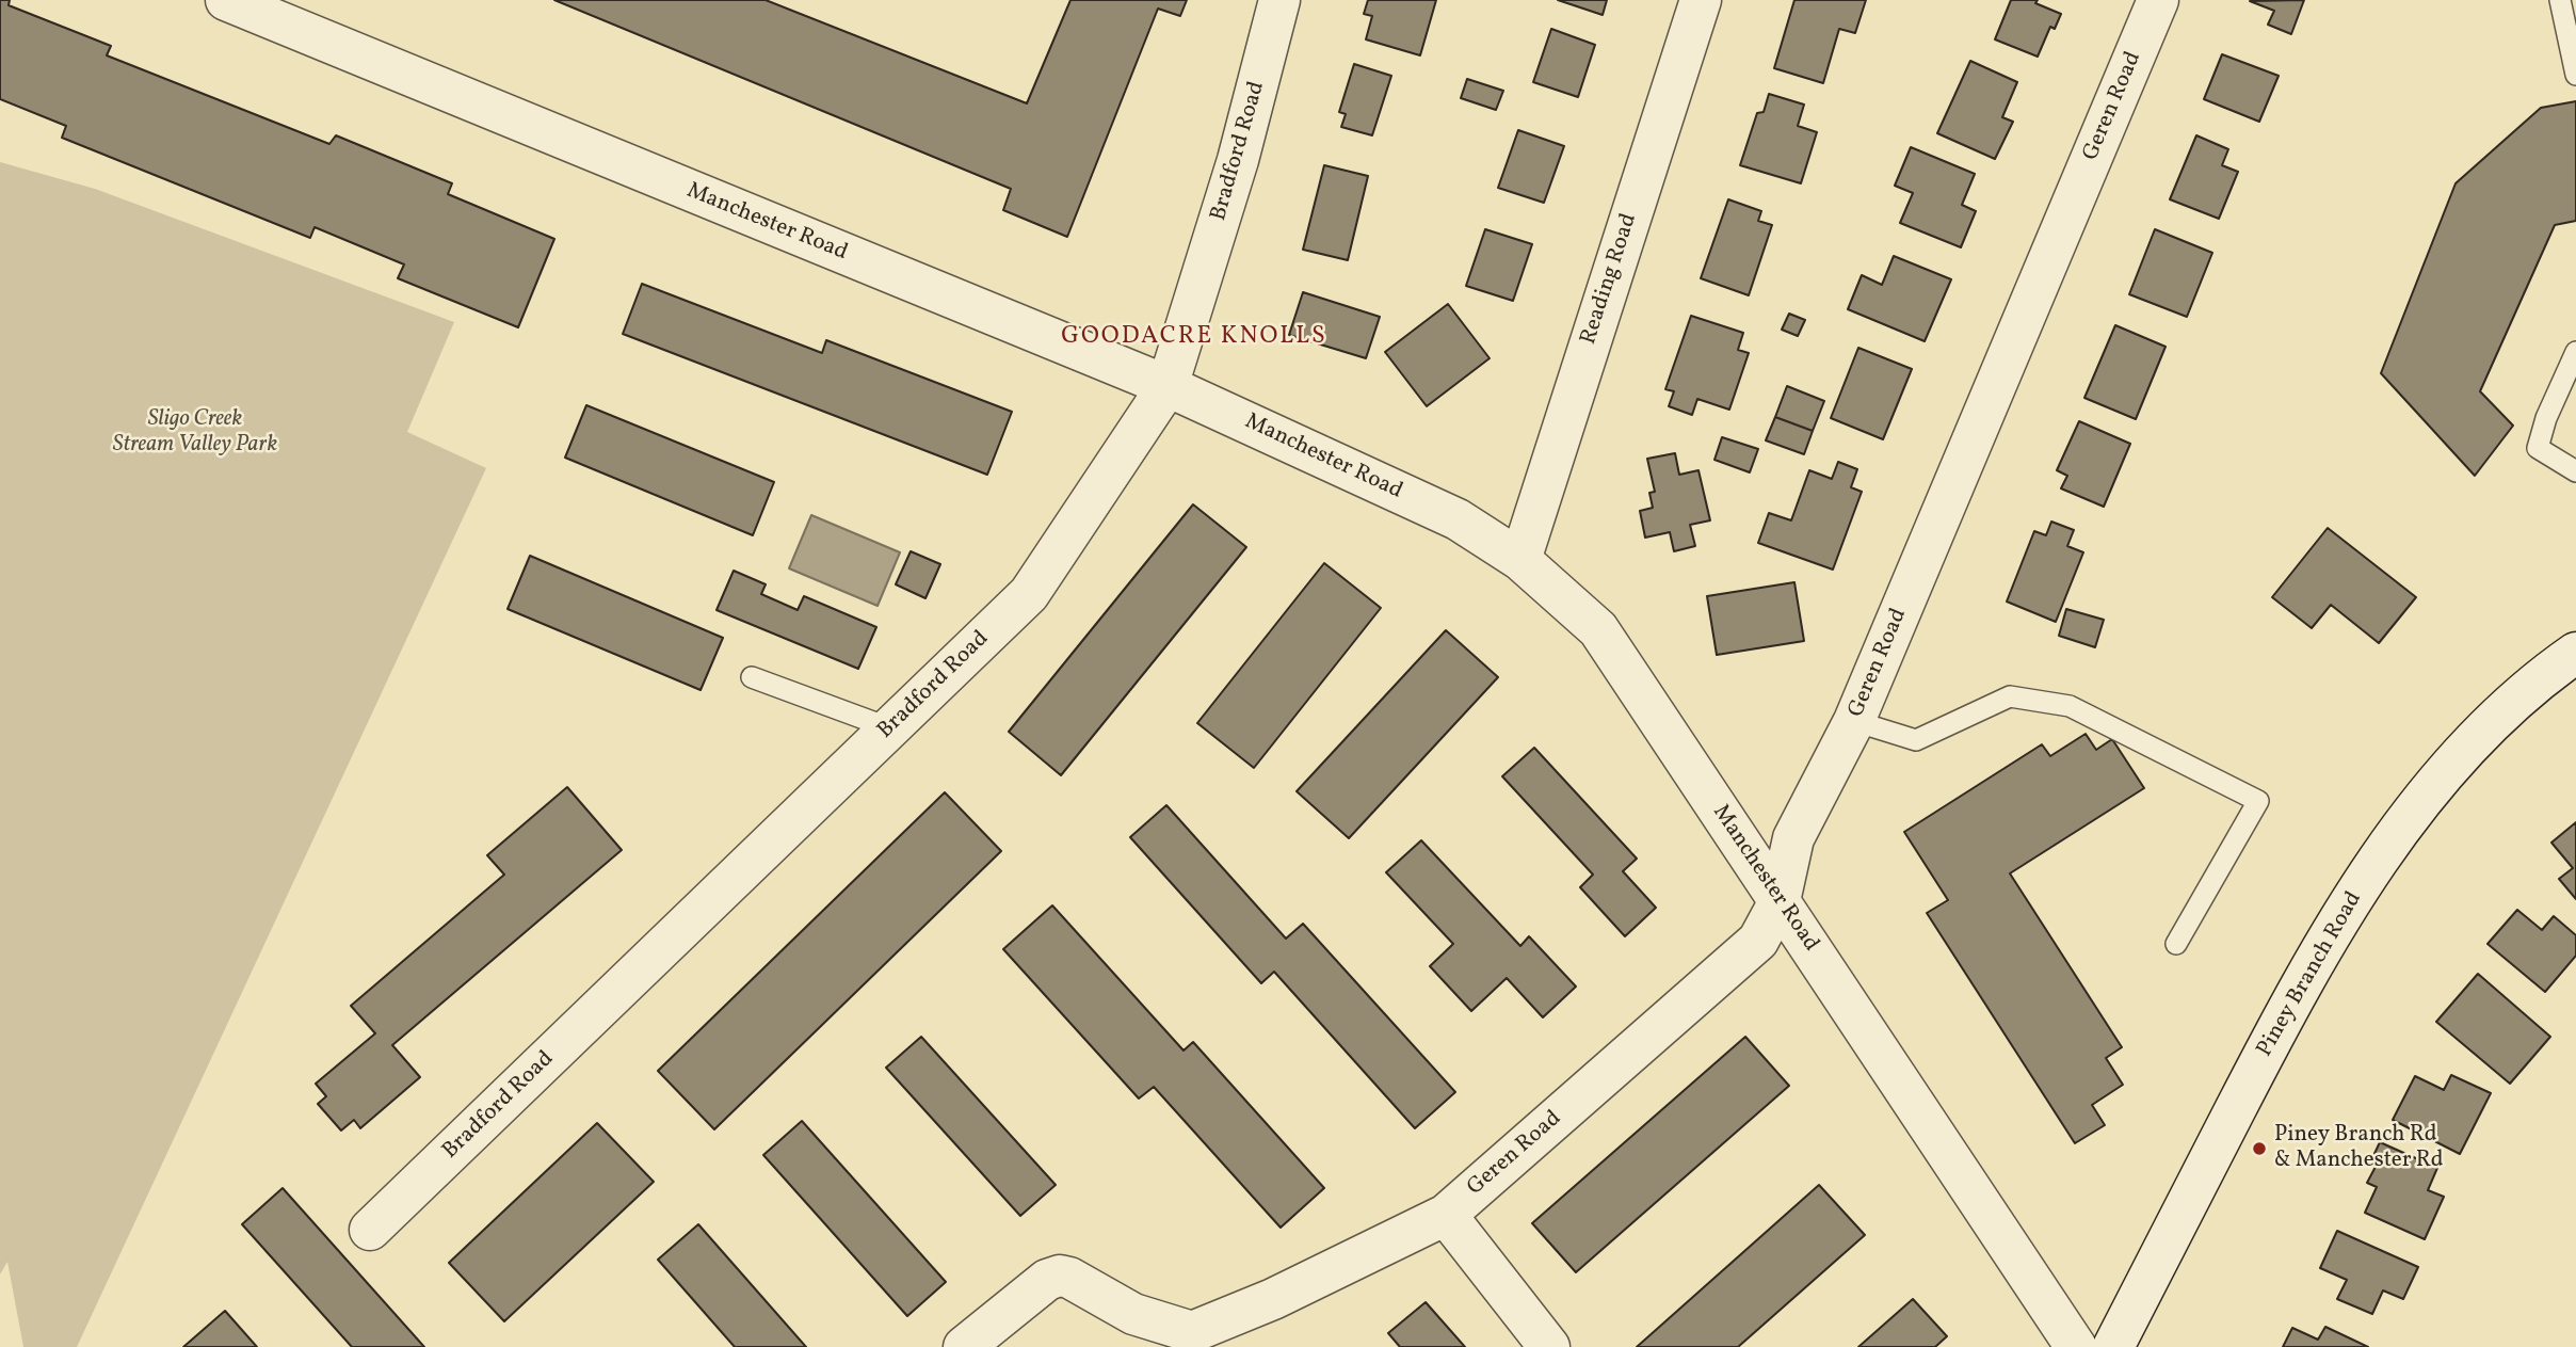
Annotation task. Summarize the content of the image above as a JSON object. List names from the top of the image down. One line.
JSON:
{"streets":{"street":["Geren Road","Bradford Road","Manchester Road","Reading Road","Piney Branch Road"]},"crossings":[["Geren Road","Manchester Road"],["Bradford Road","Manchester Road"],["Manchester Road","Reading Road"]],"districts":["GOODACRE KNOLLS"],"parks":["Sligo Creek Stream Valley Park"],"places":["Piney Branch Rd & Manchester Rd"]}
